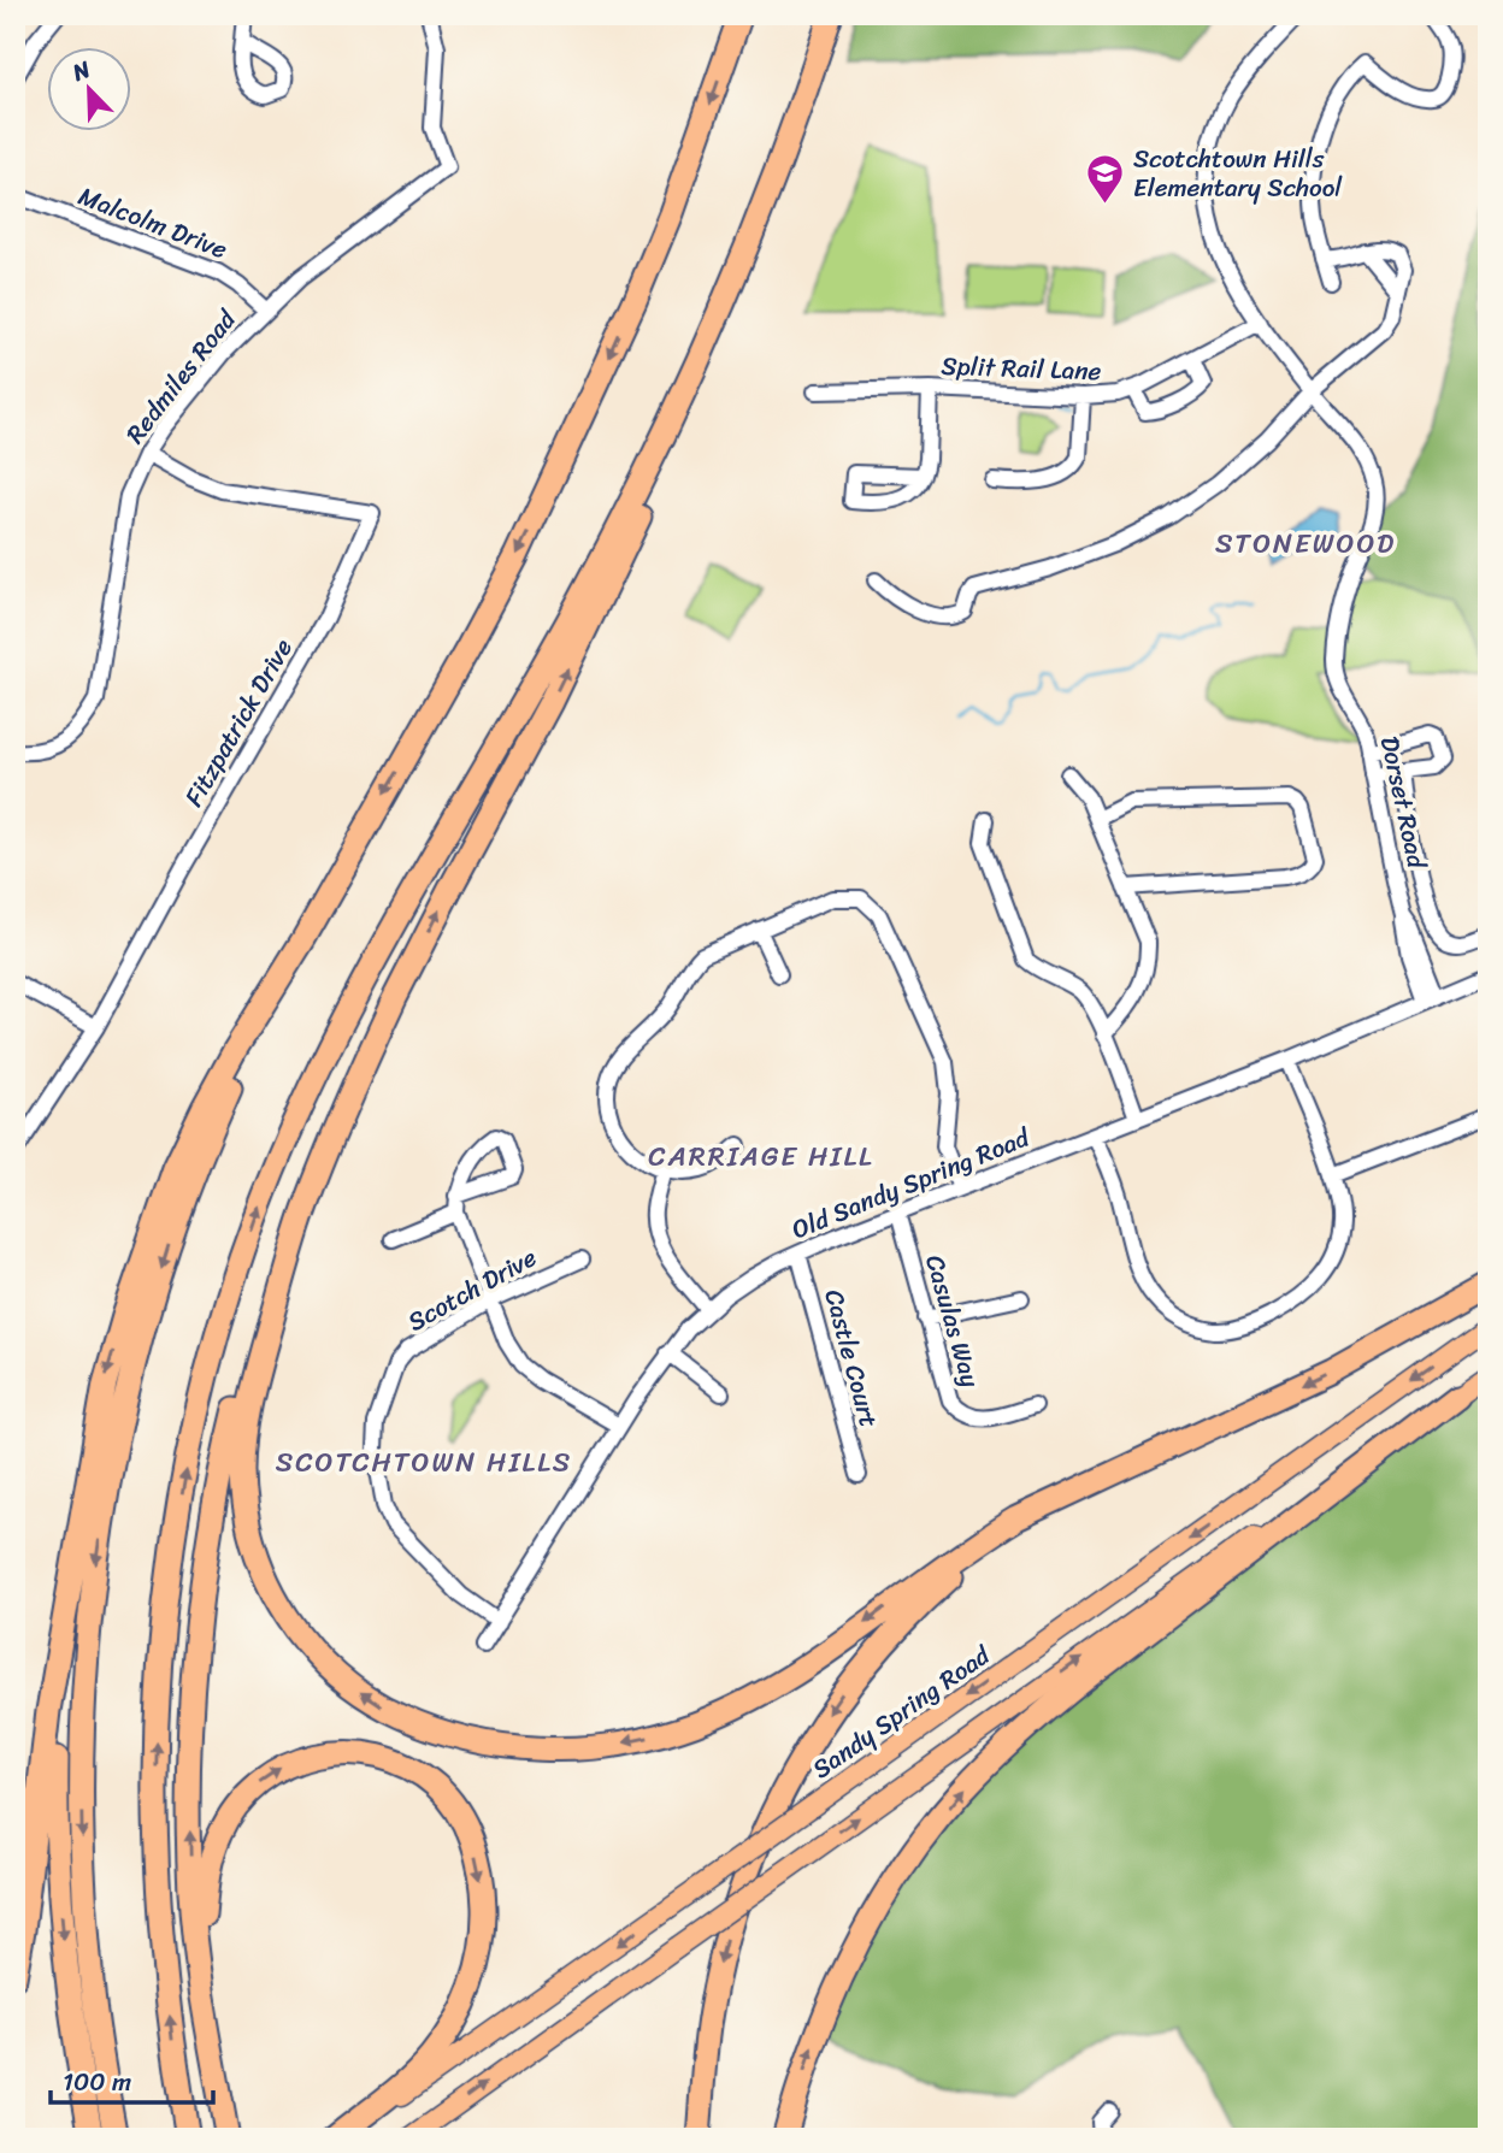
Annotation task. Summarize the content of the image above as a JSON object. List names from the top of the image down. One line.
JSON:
{"streets":{"main road":["Sandy Spring Road"],"street":["Malcolm Drive","Split Rail Lane","Redmiles Road","Fitzpatrick Drive","Dorset Road","Old Sandy Spring Road","Scotch Drive","Casulas Way","Castle Court"]},"crossings":[["Malcolm Drive","Redmiles Road"],["Split Rail Lane","Dorset Road"],["Redmiles Road","Fitzpatrick Drive"],["Dorset Road","Old Sandy Spring Road"],["Old Sandy Spring Road","Scotch Drive"],["Old Sandy Spring Road","Casulas Way"],["Old Sandy Spring Road","Castle Court"]],"districts":["STONEWOOD","CARRIAGE HILL","SCOTCHTOWN HILLS"],"places":{"school or university":["Scotchtown Hills Elementary School"]},"scale_bar":"100 m","north":"top left"}
